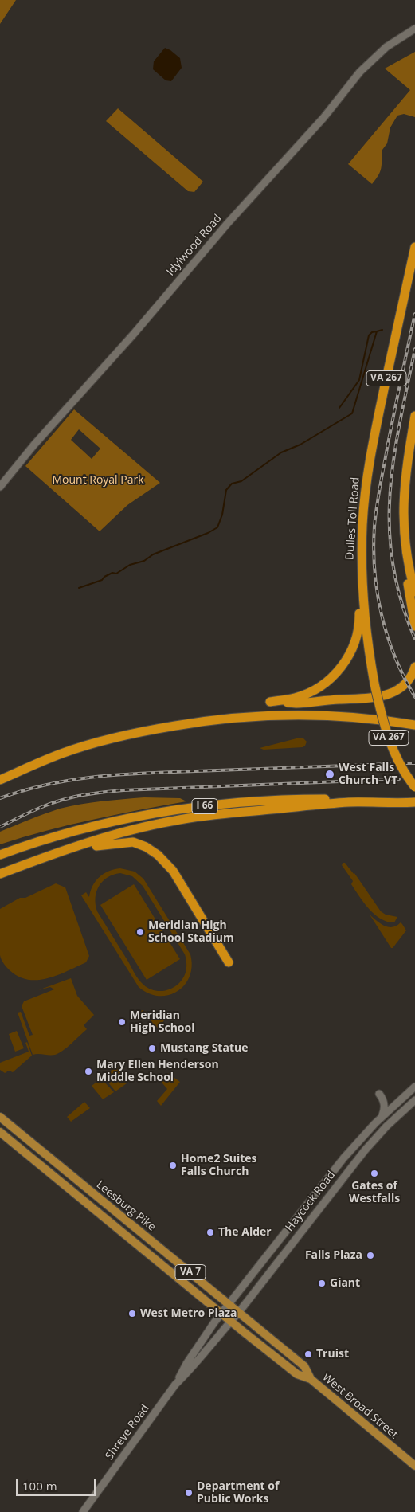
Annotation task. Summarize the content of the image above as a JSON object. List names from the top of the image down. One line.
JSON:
{"streets":{"highway":["VA 267","Dulles Toll Road","I 66"],"main road":["Idylwood Road","Haycock Road","Leesburg Pike","VA 7","West Broad Street","Shreve Road"]},"crossings":[["Haycock Road","Leesburg Pike"],["Haycock Road","West Broad Street"],["Haycock Road","Shreve Road"],["Leesburg Pike","West Broad Street"],["Leesburg Pike","Shreve Road"],["West Broad Street","Shreve Road"]],"parks":["Mount Royal Park"],"places":["West Falls Church–VT","Meridian High School Stadium","Meridian High School","Mustang Statue","Mary Ellen Henderson Middle School","Home2 Suites Falls Church","Gates of Westfalls","The Alder","Falls Plaza","Giant","West Metro Plaza","Truist","Department of Public Works"],"scale_bar":"100 m"}
